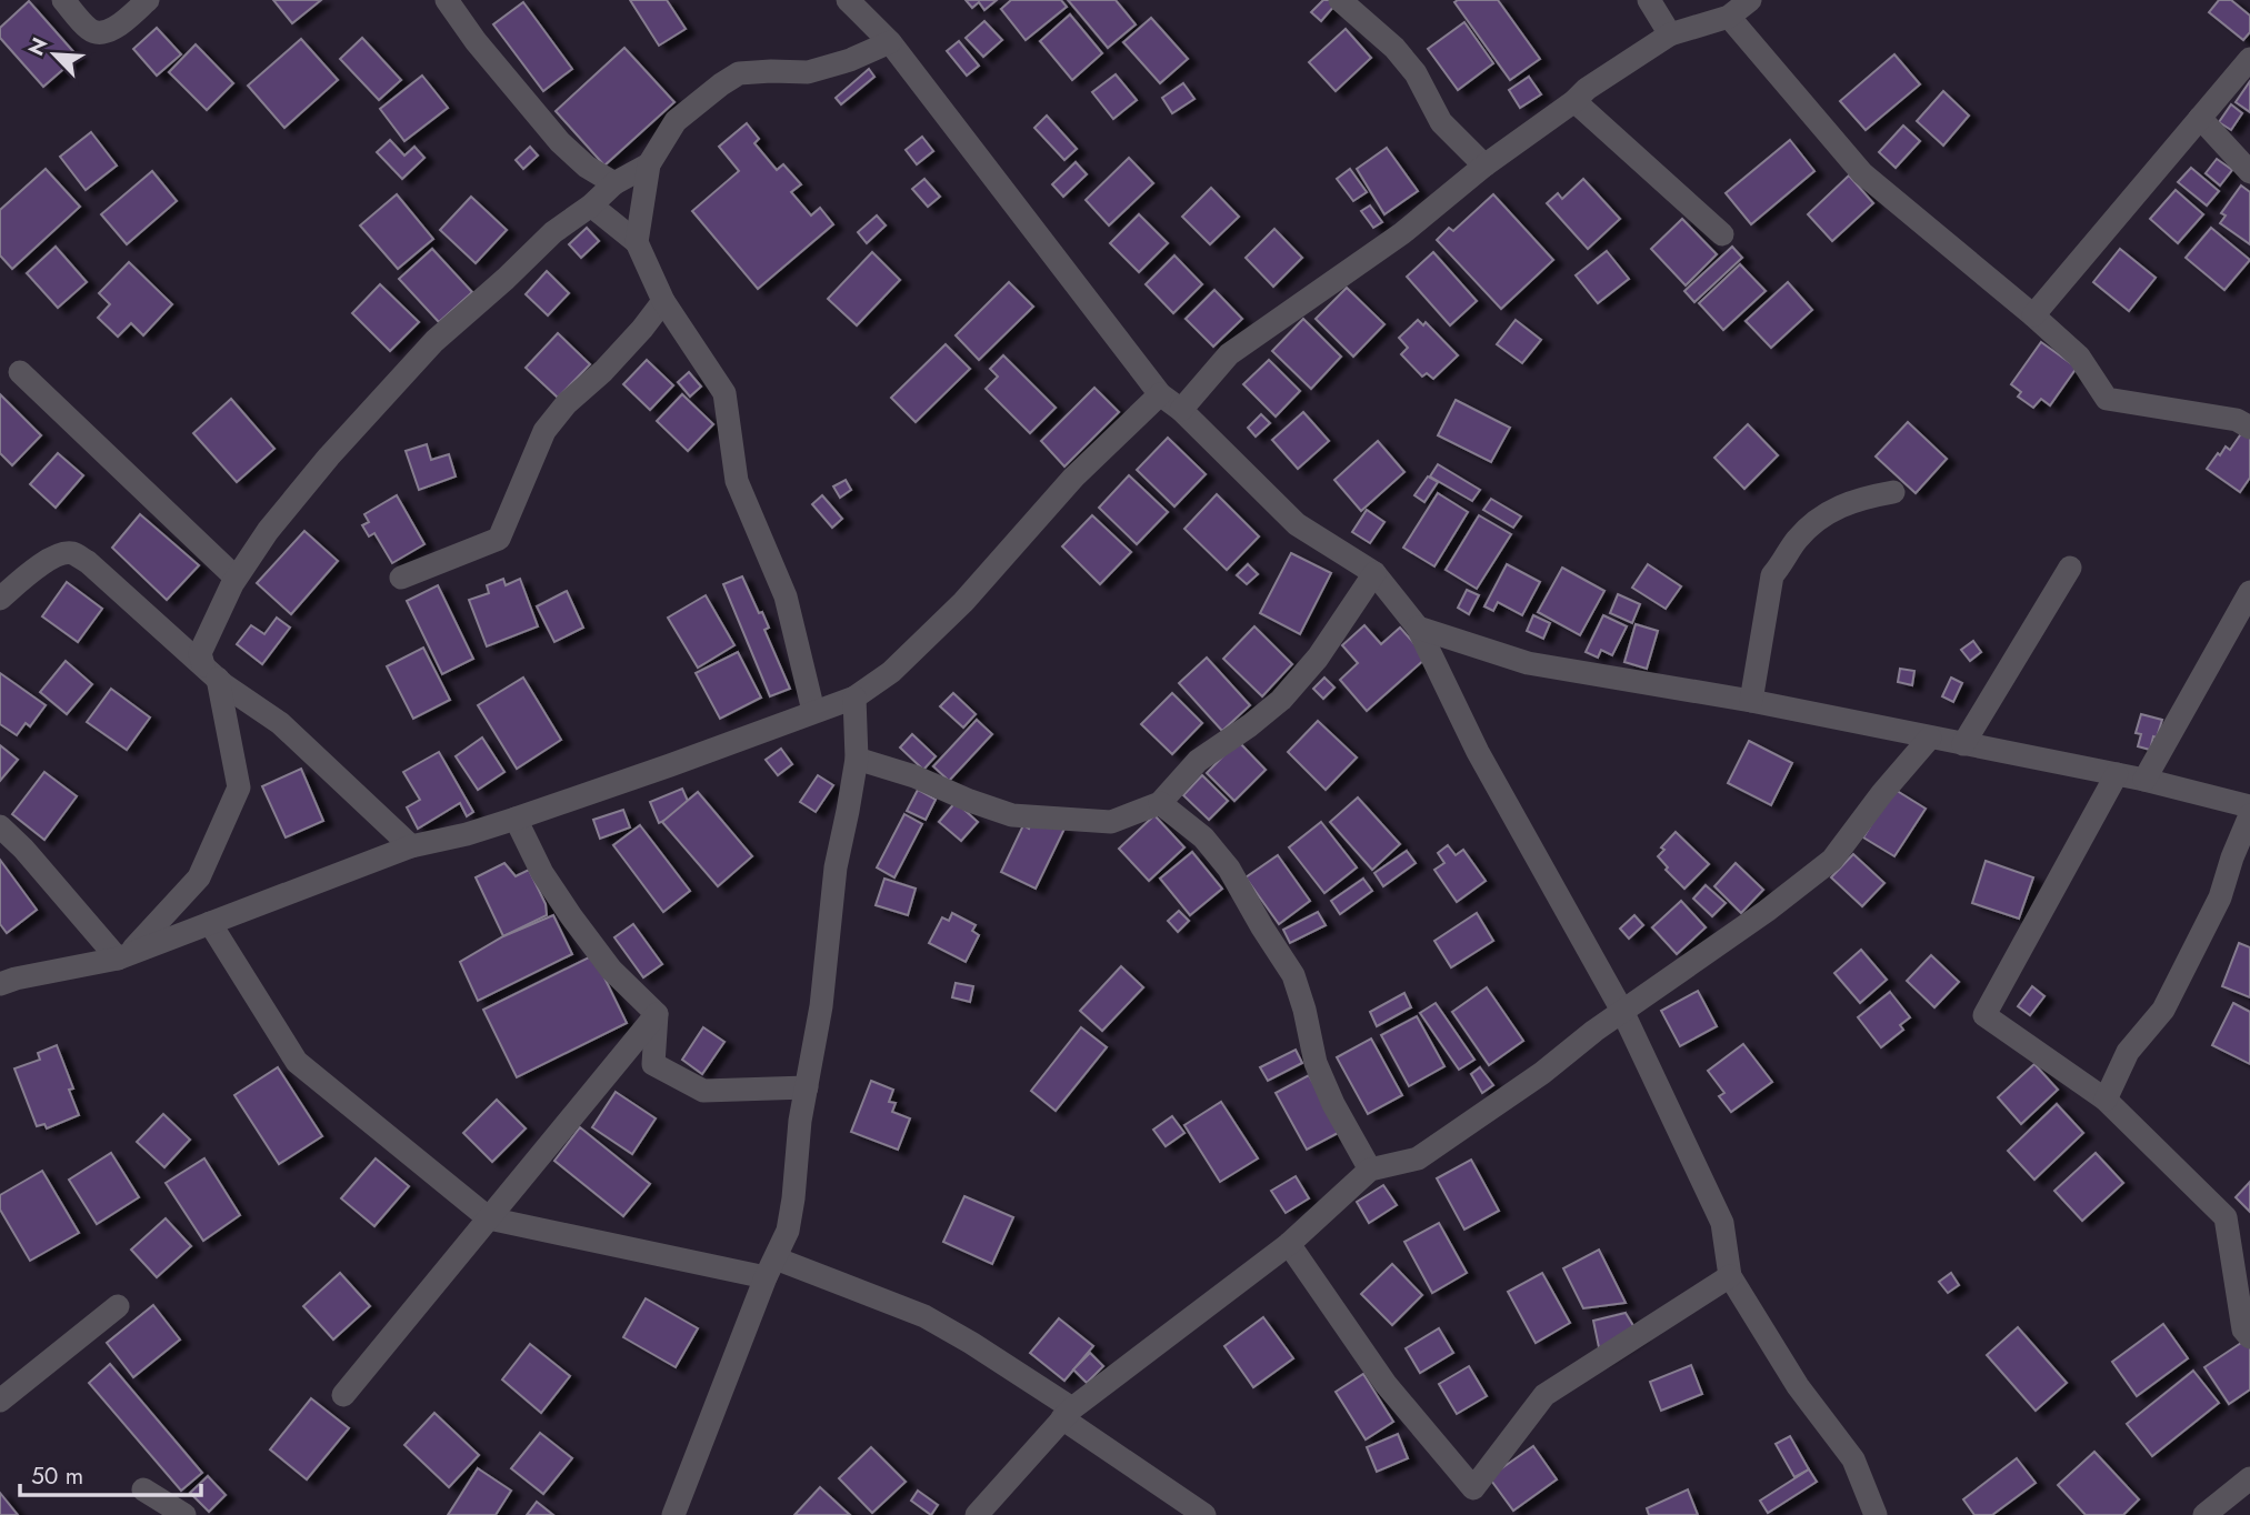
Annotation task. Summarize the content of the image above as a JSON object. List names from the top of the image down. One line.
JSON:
{"scale_bar":"50 m","north":"top left"}
